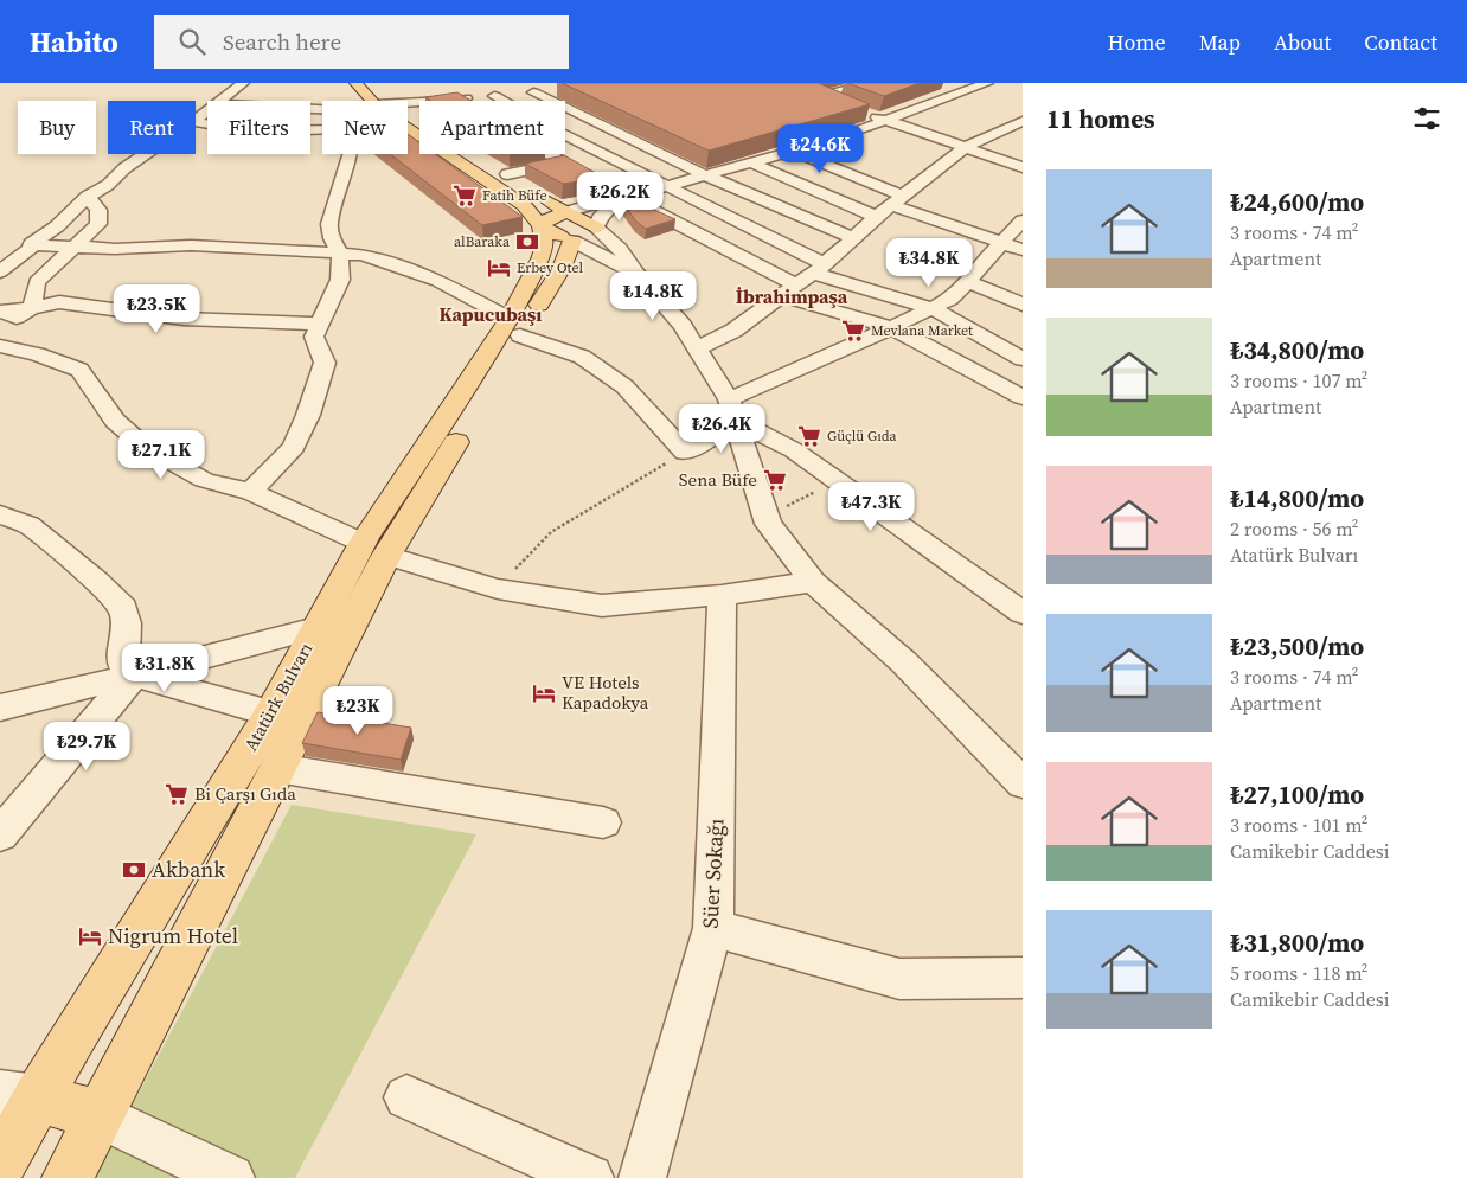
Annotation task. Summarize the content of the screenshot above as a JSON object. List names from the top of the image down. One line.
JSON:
{"streets":{"main road":["Atatürk Bulvarı"],"street":["Süer Sokağı"]},"districts":["İbrahimpaşa","Kapucubaşı"],"places":{"supermarket":["Fatih Büfe","Mevlana Market","Güçlü Gıda","Sena Büfe","Bi Çarşı Gıda"],"bank":["alBaraka","Akbank"],"hotel":["Erbey Otel","VE Hotels Kapadokya","Nigrum Hotel"]},"page":{"header":"Habito","search":"Search here","nav":["Home","Map","About","Contact"],"heading":"11 homes","chip":["Buy","Rent","Filters","New","Apartment"],"price":["₺24.6K","₺26.2K","₺34.8K","₺14.8K","₺23.5K","₺26.4K","₺27.1K","₺47.3K","₺31.8K","₺23K","₺29.7K"],"list":[{"name":"₺24,600/mo","note":"3 rooms · 74 m² · Apartment"},{"name":"₺34,800/mo","note":"3 rooms · 107 m² · Apartment"},{"name":"₺14,800/mo","note":"2 rooms · 56 m² · Atatürk Bulvarı"},{"name":"₺23,500/mo","note":"3 rooms · 74 m² · Apartment"},{"name":"₺27,100/mo","note":"3 rooms · 101 m² · Camikebir Caddesi"},{"name":"₺31,800/mo","note":"5 rooms · 118 m² · Camikebir Caddesi"}]}}
